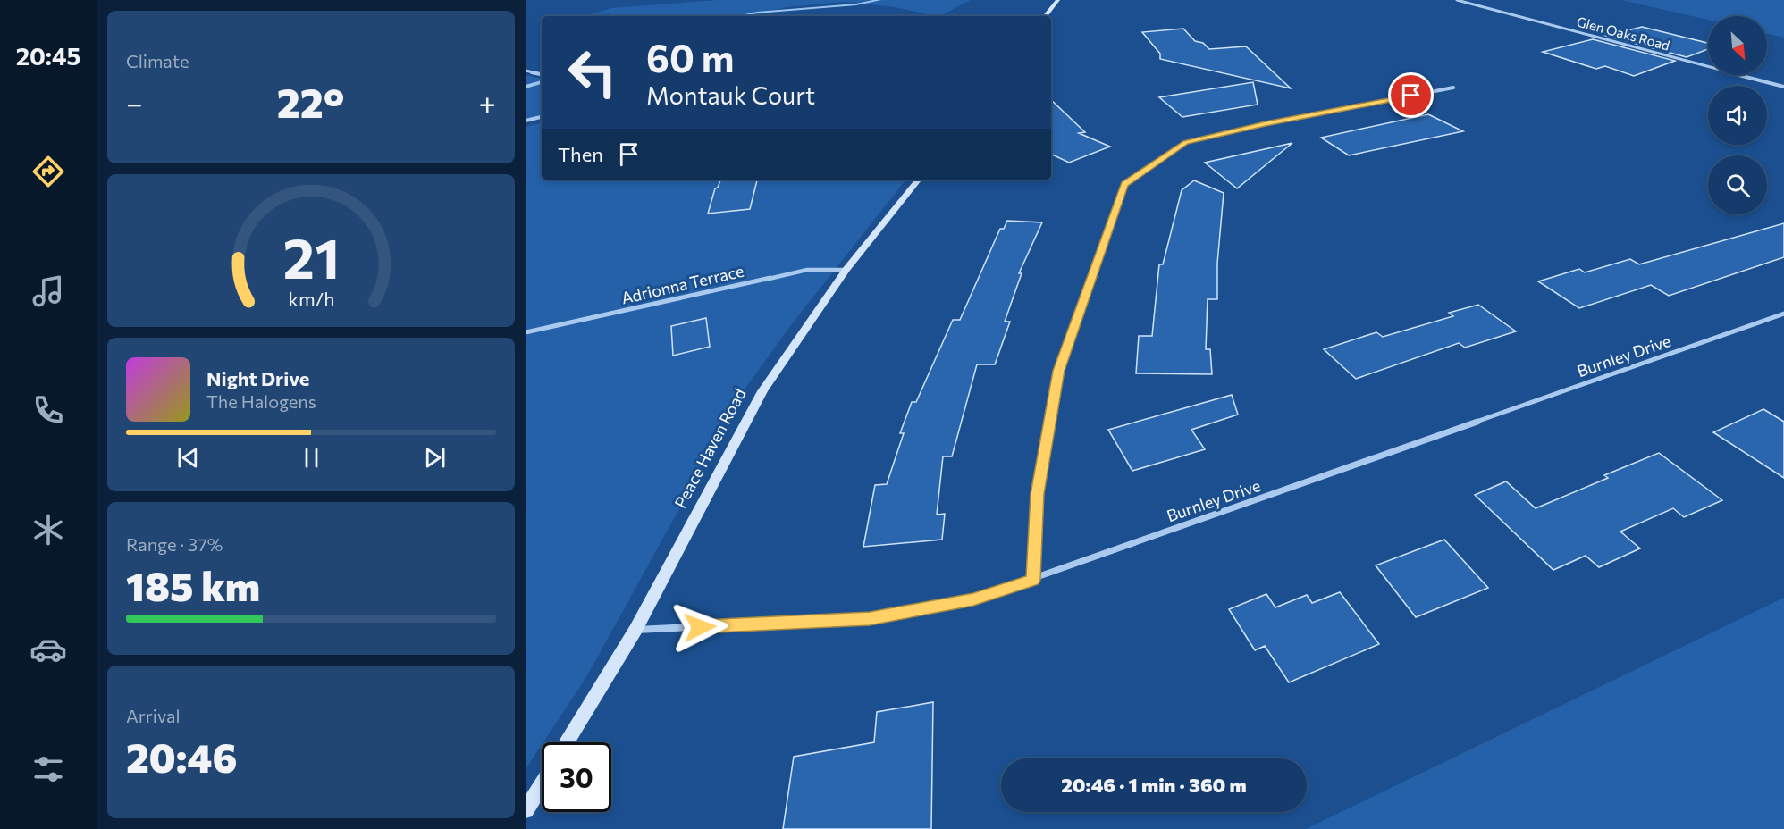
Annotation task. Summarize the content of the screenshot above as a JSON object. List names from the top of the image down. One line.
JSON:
{"streets":{"main road":["Peace Haven Road"],"street":["Glen Oaks Road","Adrionna Terrace","Burnley Drive"]},"crossings":[["Adrionna Terrace","Peace Haven Road"],["Burnley Drive","Peace Haven Road"]],"north":"bottom right","page":{"tabs":"20:45","tile":["Climate",["Range · 37%","185 km"],["Arrival","20:46"]],"turn":["60 m","Montauk Court"],"heat":["−","22°","+"],"then":"Then","song":["Night Drive","The Halogens"],"limit":"30","trip":"20:46 · 1 min · 360 m","gauge":["21","km/h"]}}
